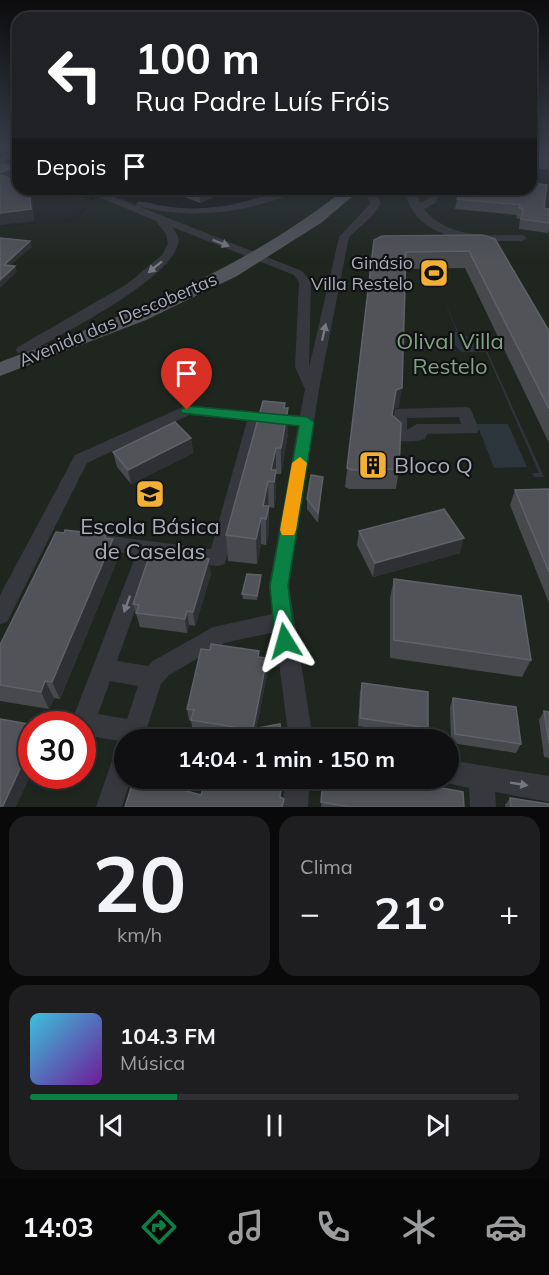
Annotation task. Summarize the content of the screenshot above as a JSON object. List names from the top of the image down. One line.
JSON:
{"streets":{"main road":["Avenida das Descobertas"]},"parks":["Olival Villa Restelo"],"places":{"sports":["Ginásio Villa Restelo"],"building":["Bloco Q"],"school or university":["Escola Básica de Caselas"]},"page":{"turn":["100 m","Rua Padre Luís Fróis"],"then":"Depois","limit":"30","trip":"14:04 · 1 min · 150 m","tile":[["20","km/h"],"Clima"],"heat":["−","21°","+"],"song":["104.3 FM","Música"],"tabs":"14:03"}}
